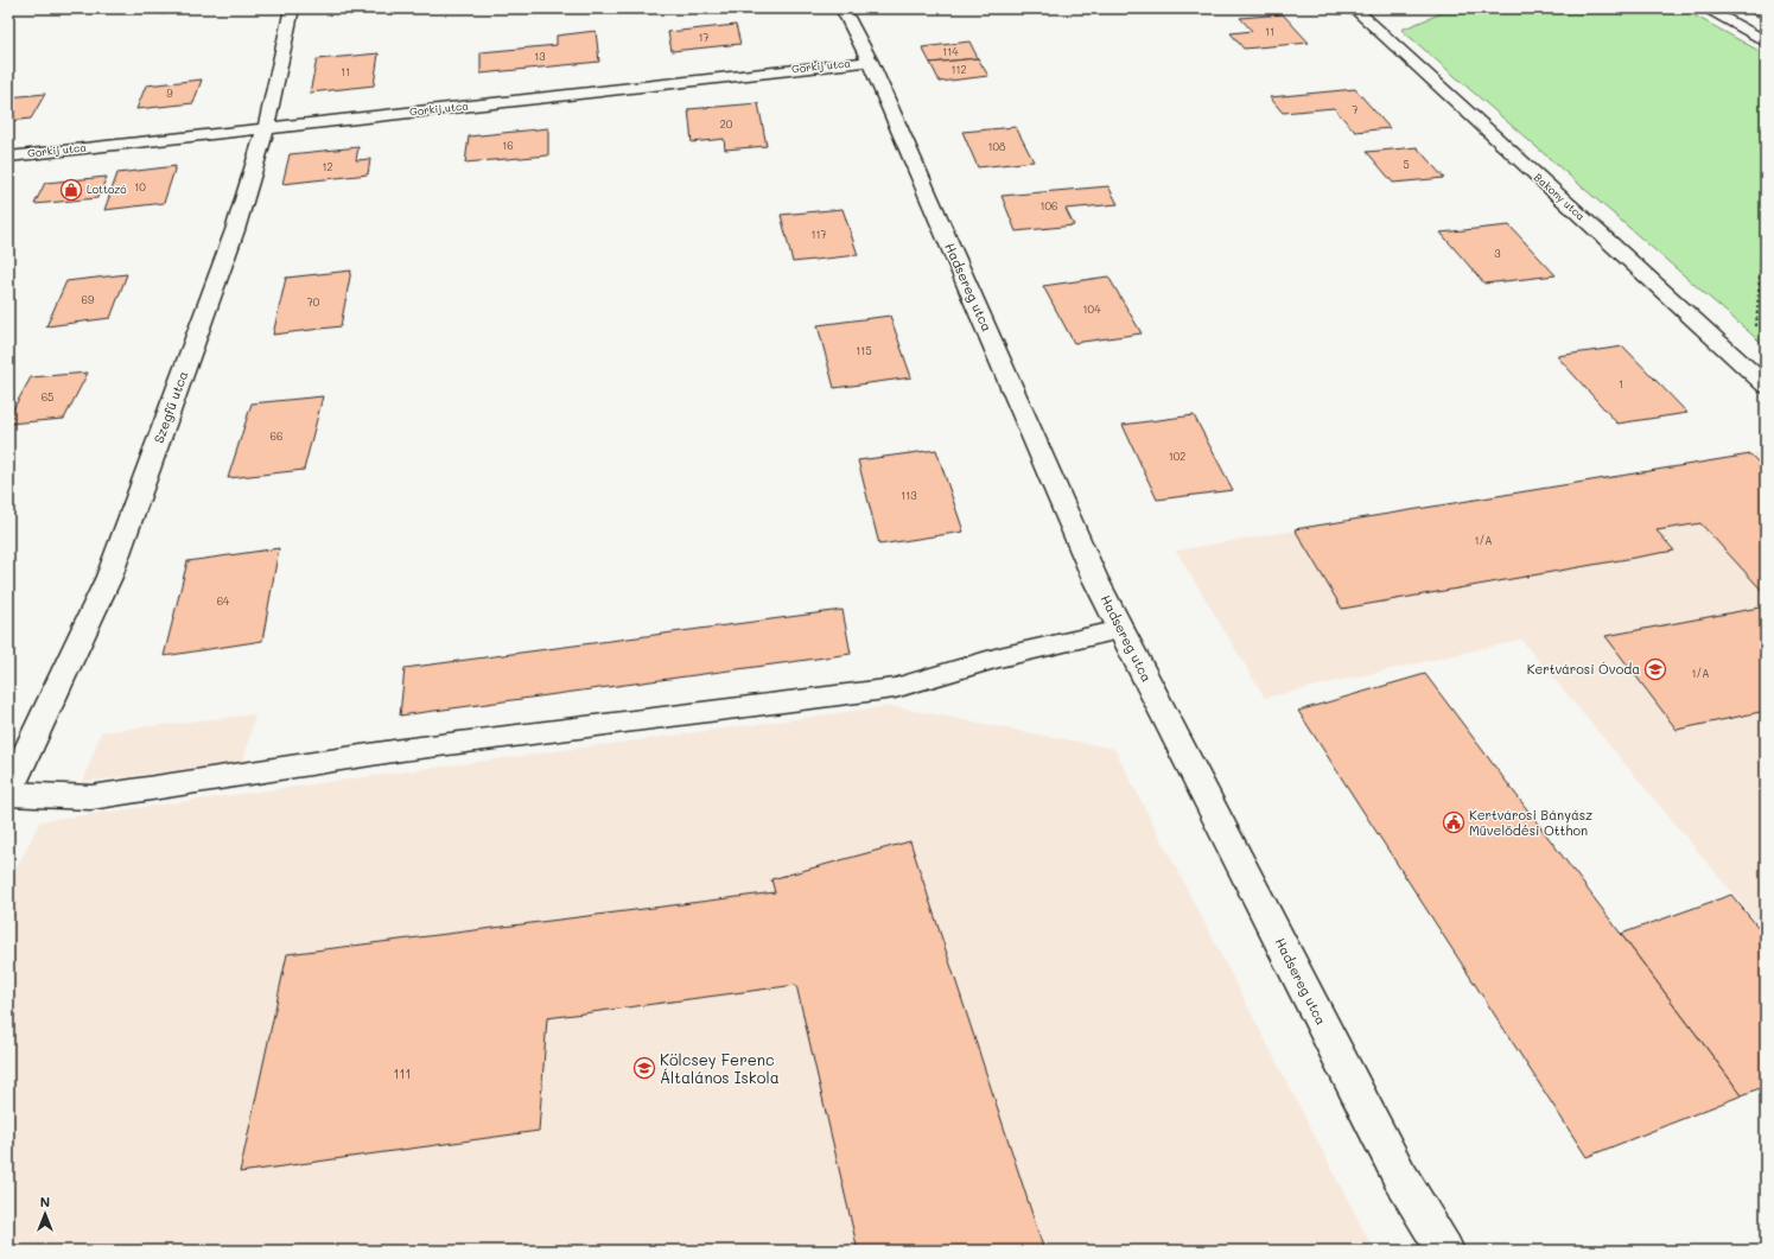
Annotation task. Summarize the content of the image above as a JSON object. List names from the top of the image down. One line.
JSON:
{"streets":{"street":["Gorkij utca","Bakony utca","Hadsereg utca","Szegfű utca"]},"crossings":[["Gorkij utca","Hadsereg utca"],["Gorkij utca","Szegfű utca"]],"places":{"shop":["Lottozó"],"school or university":["Kertvárosi Óvoda","Kölcsey Ferenc Általános Iskola"],"public building":["Kertvárosi Bányász Művelődési Otthon"]},"house_numbers":["11","17","114","13","112","11","9","7","20","16","108","5","12","10","106","117","3","69","70","104","115","1","65","66","102","113","1/A","64","1/A","111"],"north":"top"}
